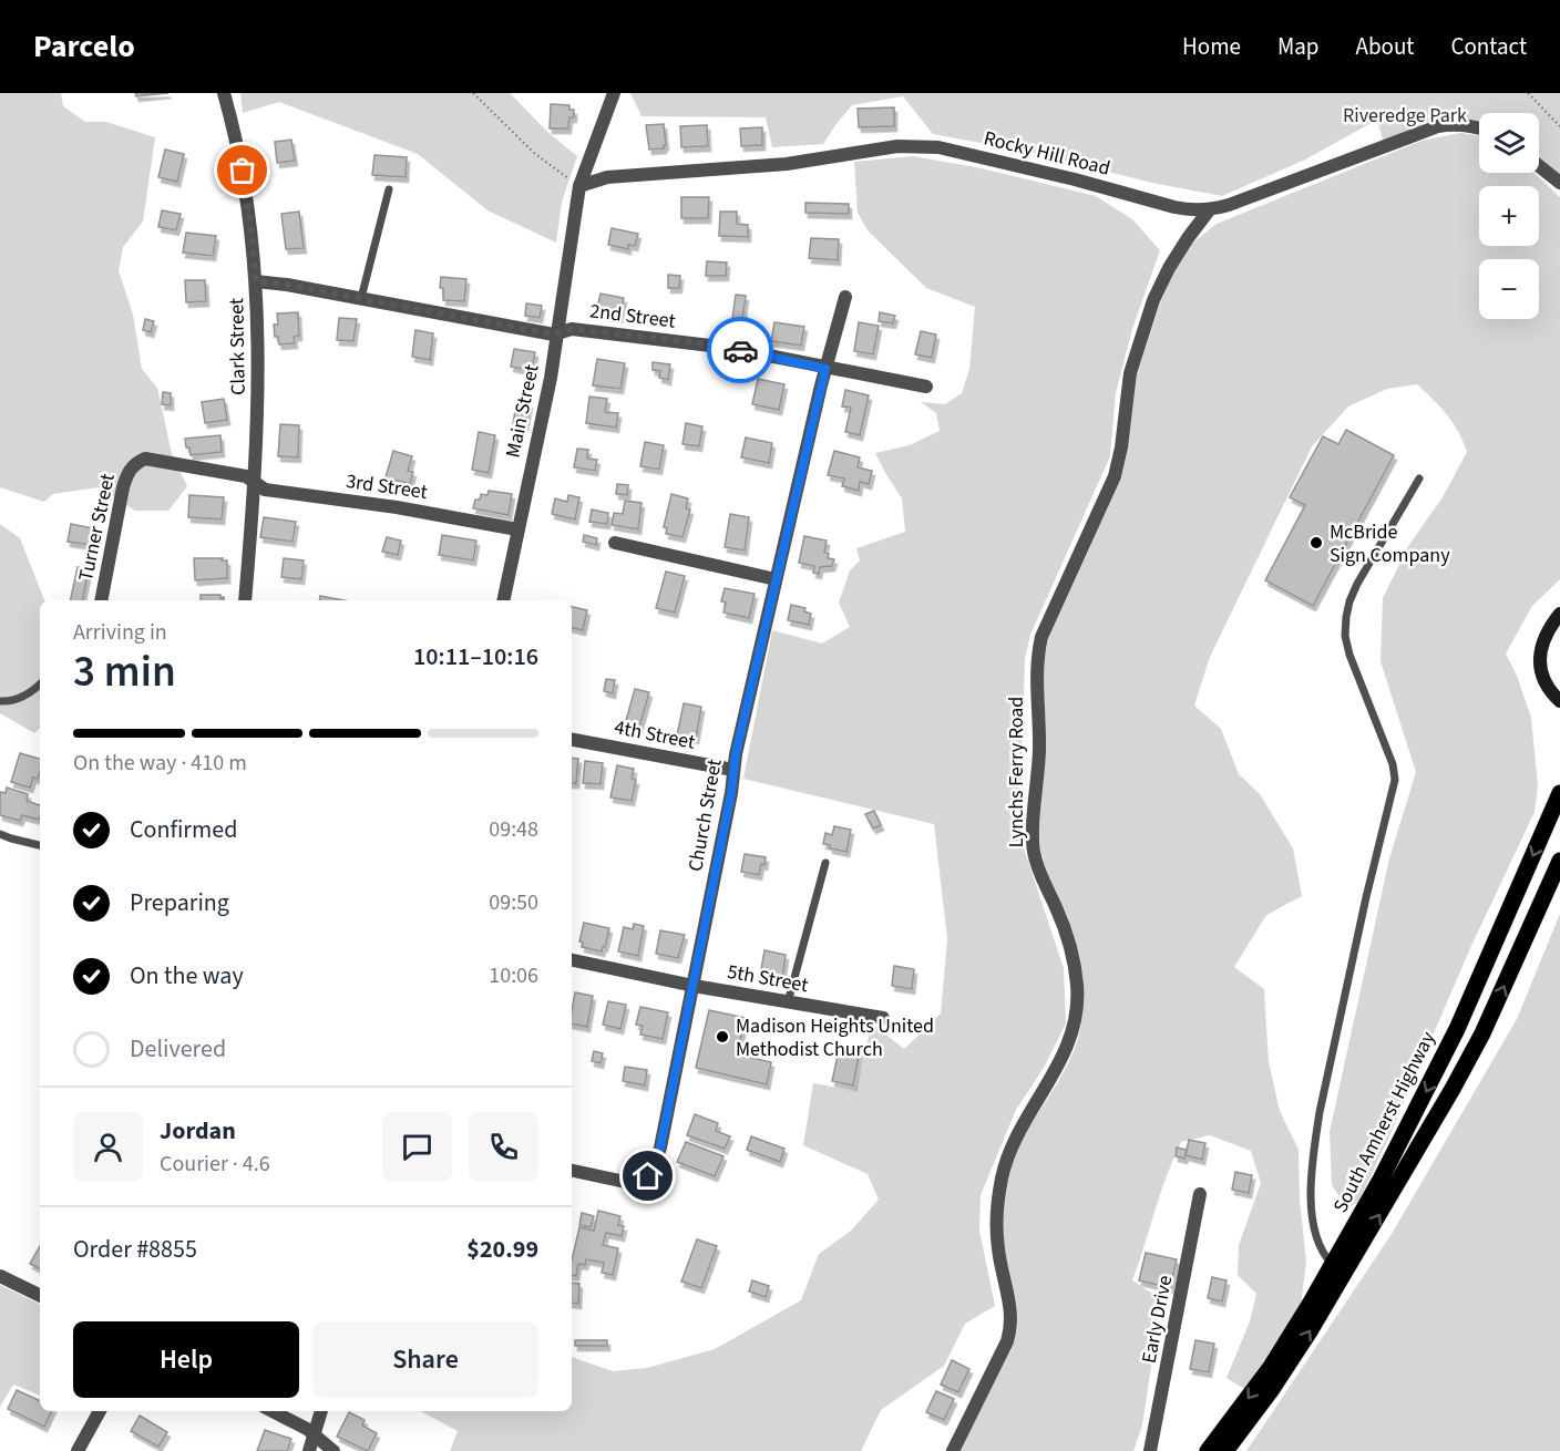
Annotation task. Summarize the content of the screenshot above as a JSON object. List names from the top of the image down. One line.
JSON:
{"streets":{"main road":["South Amherst Highway"],"street":["Rocky Hill Road","2nd Street","Clark Street","Main Street","3rd Street","Turner Street","4th Street","Lynchs Ferry Road","Church Street","5th Street","Early Drive"]},"crossings":[["Rocky Hill Road","Main Street"],["Rocky Hill Road","Lynchs Ferry Road"],["2nd Street","Clark Street"],["2nd Street","Main Street"],["2nd Street","Church Street"],["Clark Street","3rd Street"],["Clark Street","Turner Street"],["Main Street","3rd Street"],["3rd Street","Turner Street"],["4th Street","Church Street"],["Church Street","5th Street"]],"parks":["Riveredge Park"],"places":["McBride Sign Company","Madison Heights United Methodist Church"],"page":{"header":"Parcelo","nav":["Home","Map","About","Contact"],"map_buttons":["+","−"],"heading":["3 min","Arriving in","10:11–10:16"],"panel":["Jordan","Courier · 4.6","Order #8855","$20.99"],"bar":"On the way · 410 m","list":[["Confirmed","09:48"],["Preparing","09:50"],["On the way","10:06"],"Delivered"],"buttons":["Help","Share"]}}
